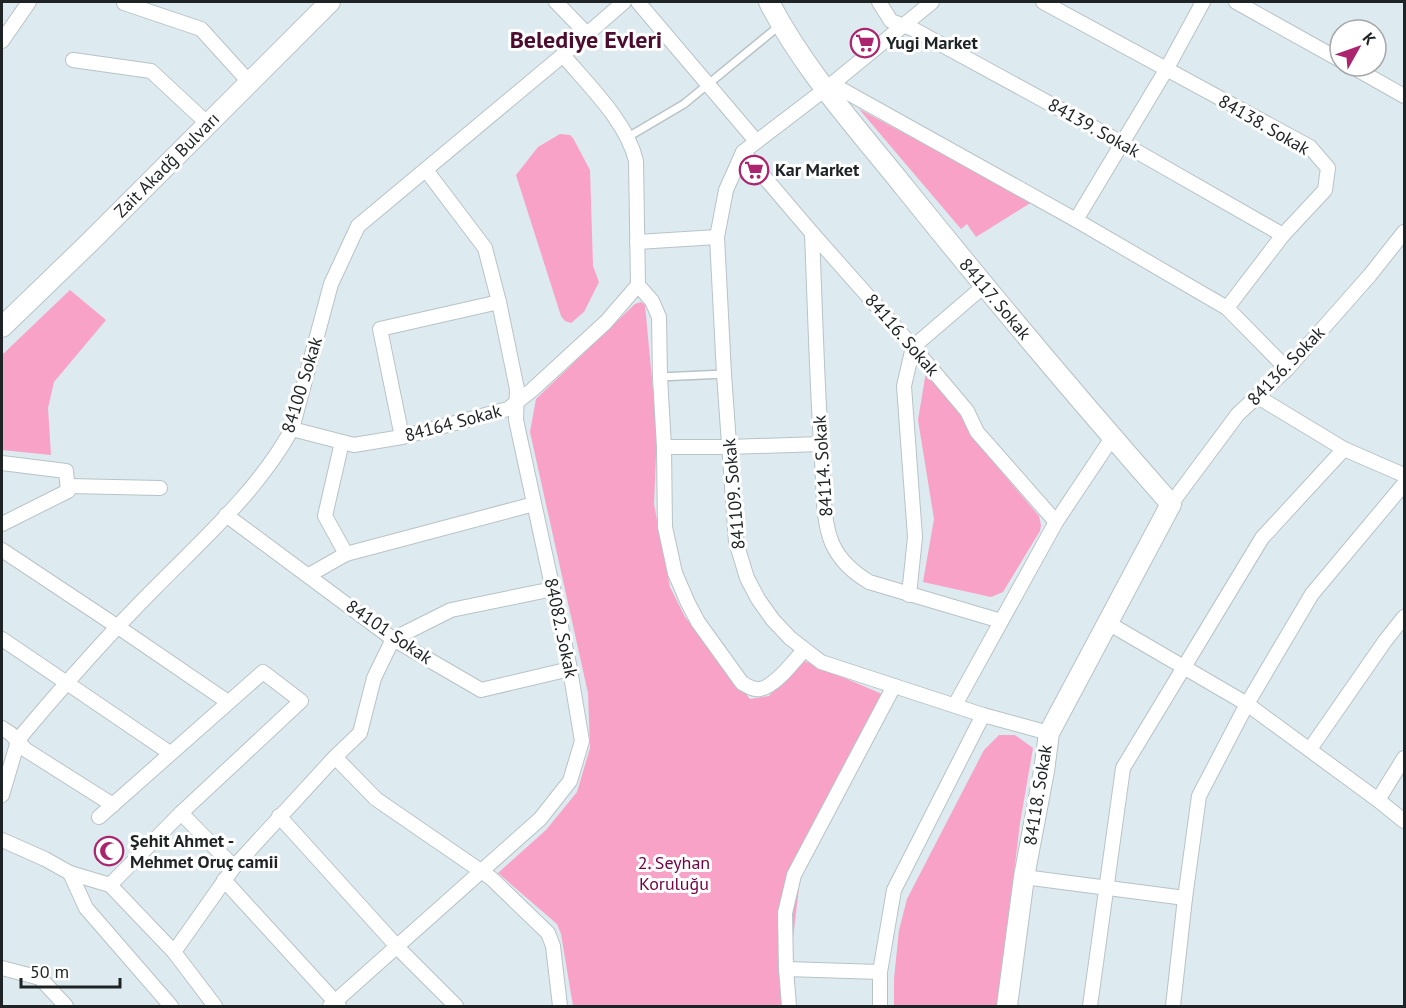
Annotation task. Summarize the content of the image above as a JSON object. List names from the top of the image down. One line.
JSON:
{"streets":{"main road":["Zait Akadğ Bulvarı","84117. Sokak","84118. Sokak"],"street":["84138. Sokak","84139. Sokak","84116. Sokak","84136. Sokak","84100 Sokak","84164 Sokak","84114. Sokak","841109. Sokak","84082. Sokak","84101 Sokak"]},"crossings":[["84138. Sokak","84139. Sokak"],["84117. Sokak","84136. Sokak"],["84117. Sokak","84118. Sokak"],["84116. Sokak","84114. Sokak"],["84136. Sokak","84118. Sokak"],["84100 Sokak","84164 Sokak"],["84100 Sokak","84082. Sokak"],["84100 Sokak","84101 Sokak"],["84164 Sokak","84082. Sokak"],["841109. Sokak","84118. Sokak"],["84082. Sokak","84101 Sokak"]],"districts":["Belediye Evleri"],"parks":["2. Seyhan Koruluğu"],"places":{"supermarket":["Yugi Market","Kar Market"],"mosque":["Şehit Ahmet - Mehmet Oruç camii"]},"scale_bar":"50 m","north":"top right"}
